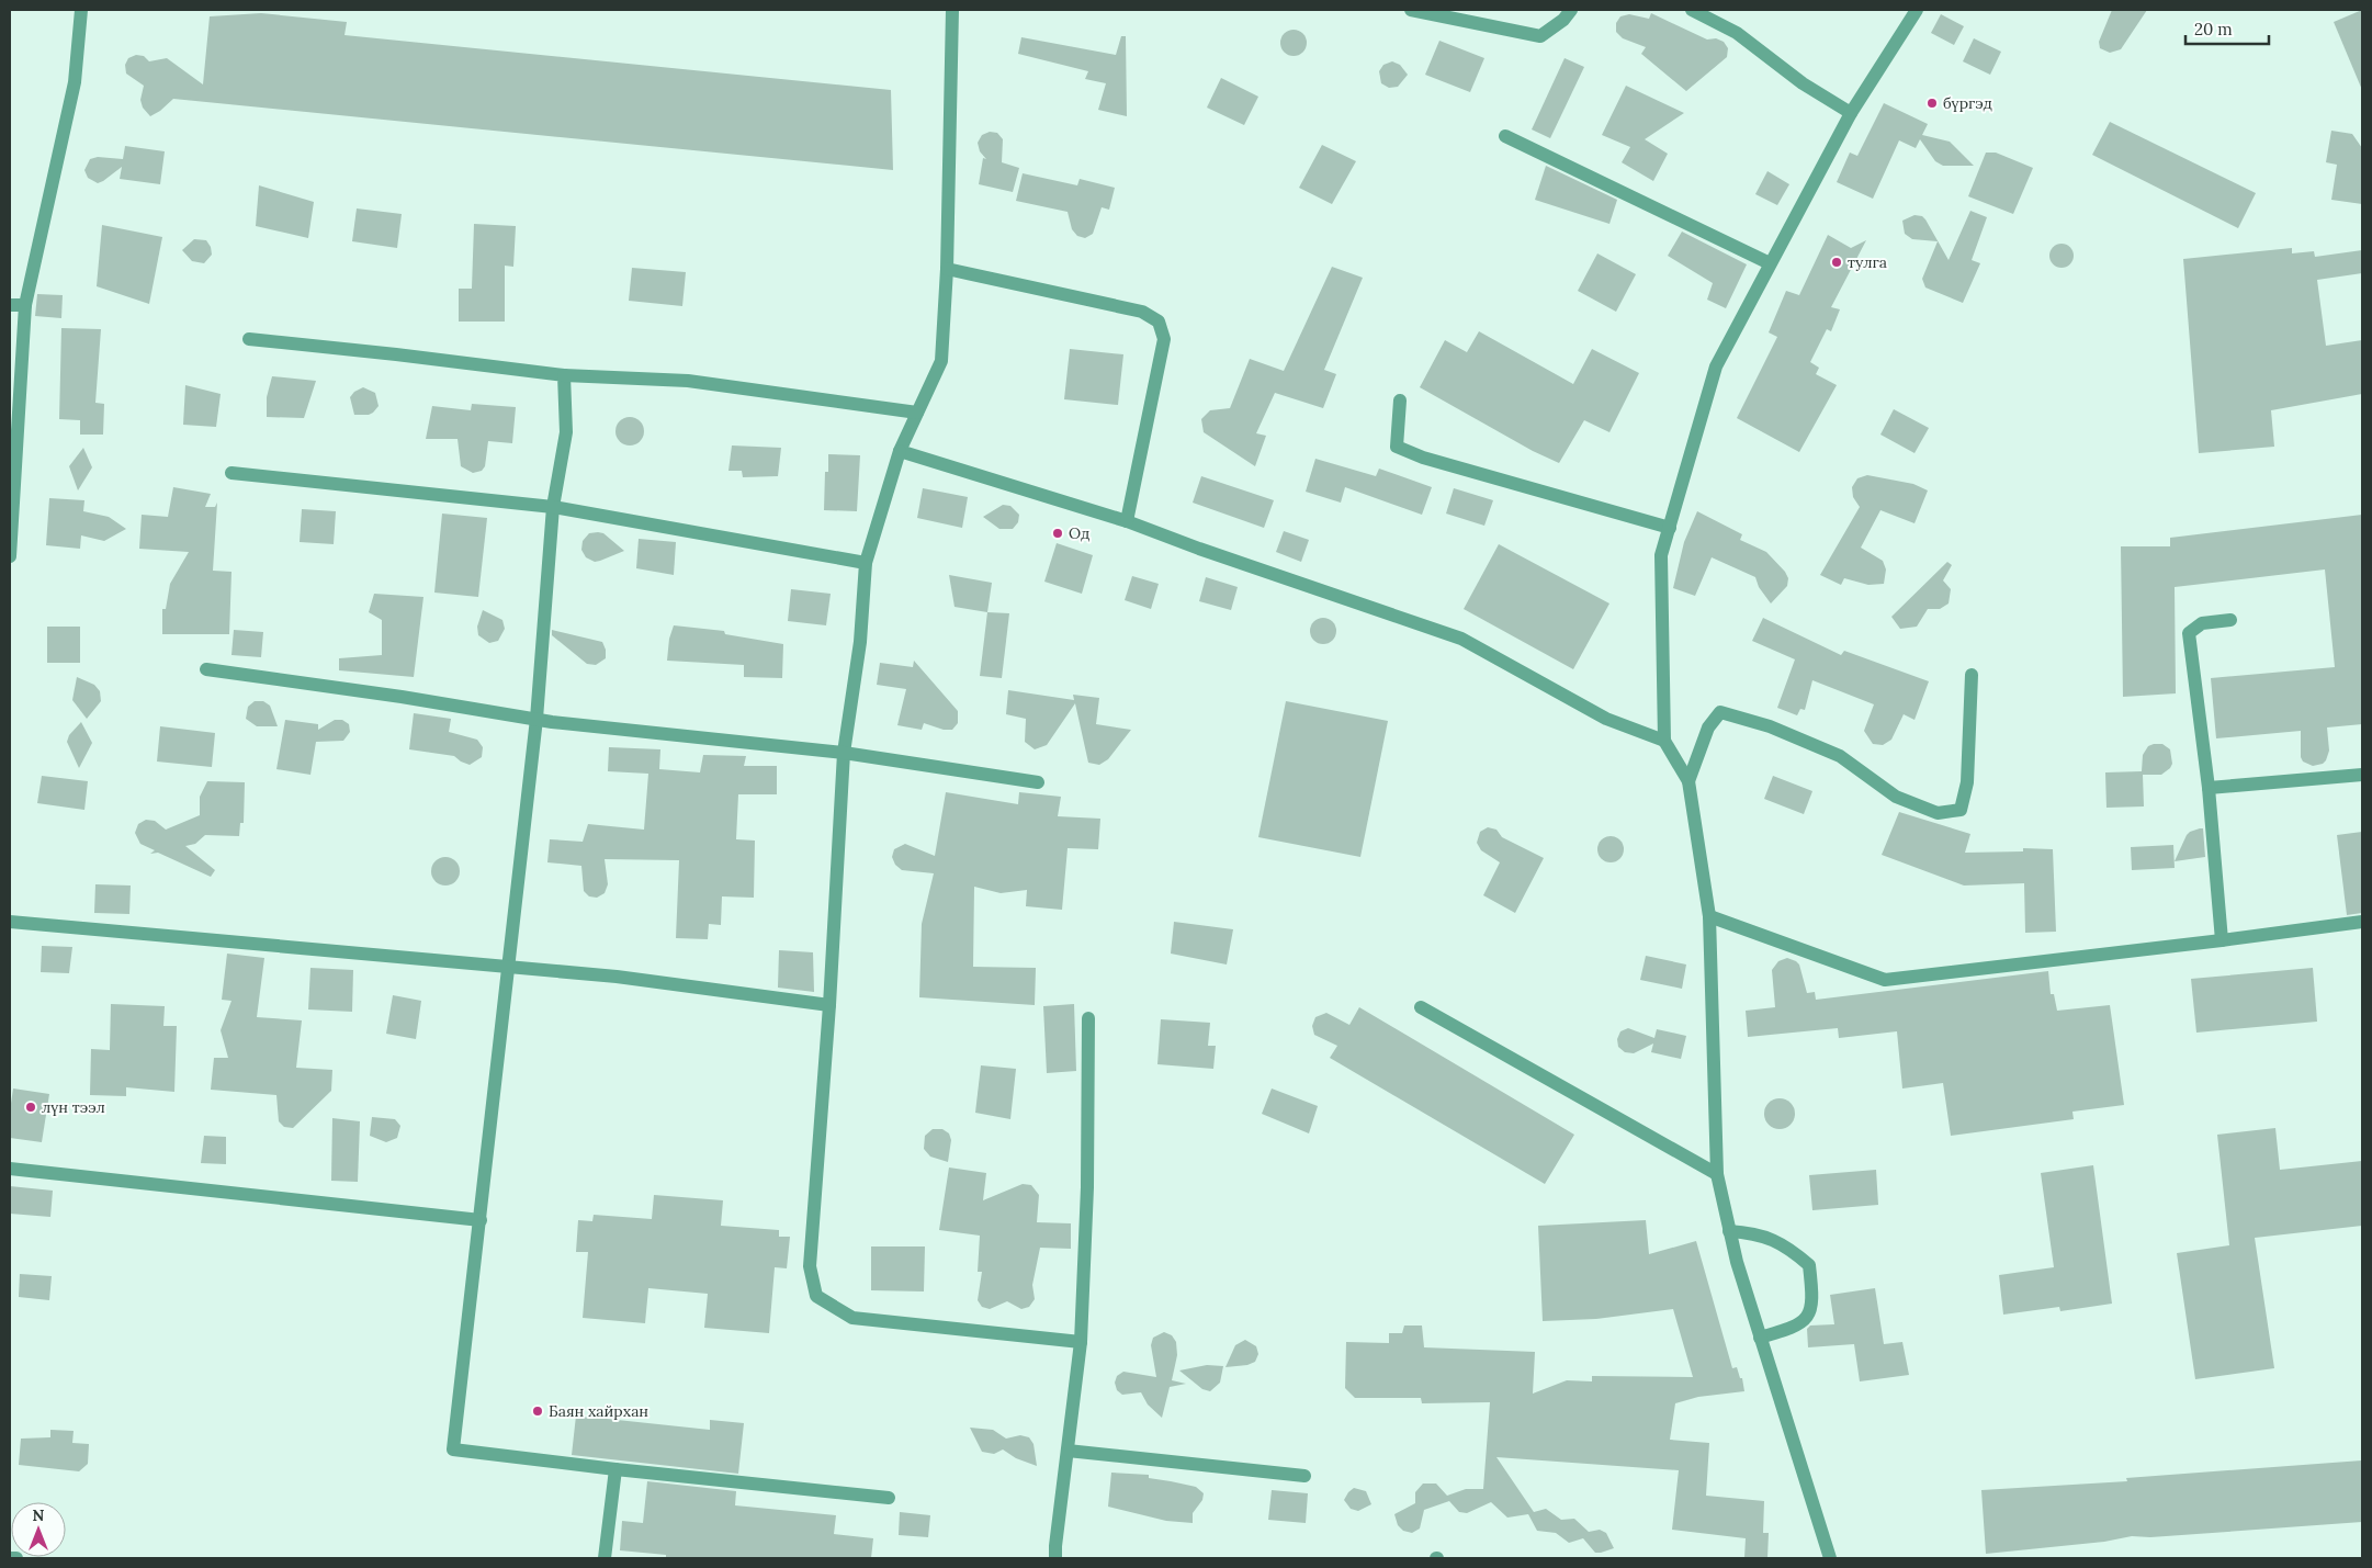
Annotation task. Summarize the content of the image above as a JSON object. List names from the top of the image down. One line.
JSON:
{"places":["бүргэд","тулга","Од","лүн тээл","Баян хайрхан"],"scale_bar":"20 m","north":"top"}
